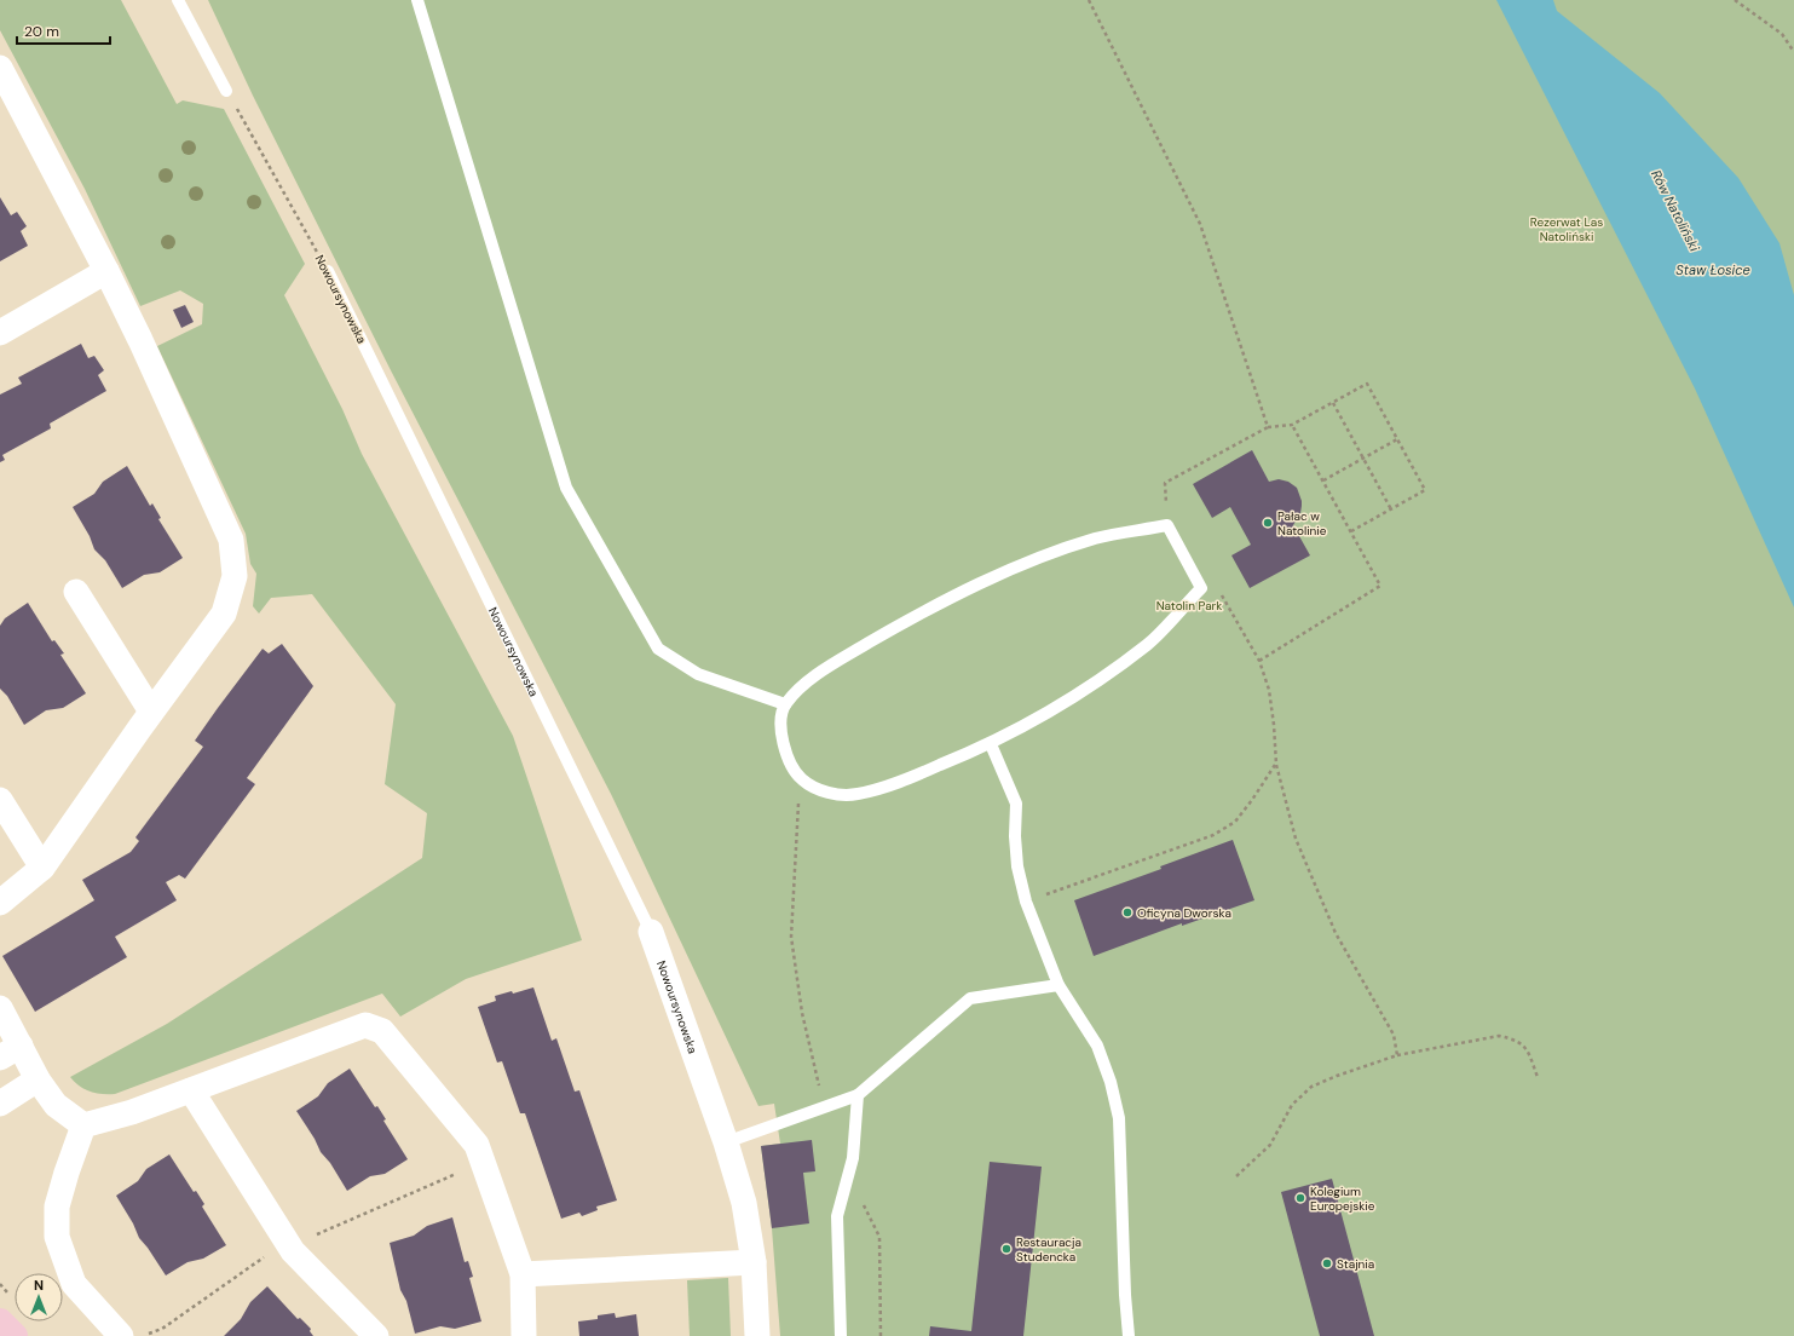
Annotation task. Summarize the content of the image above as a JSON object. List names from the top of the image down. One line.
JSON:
{"streets":{"street":["Nowoursynowska"]},"water":["Rów Natoliński","Staw Łosice"],"parks":["Rezerwat Las Natoliński","Natolin Park"],"places":["Pałac w Natolinie","Oficyna Dworska","Kolegium Europejskie","Restauracja Studencka","Stajnia"],"scale_bar":"20 m","north":"top"}
